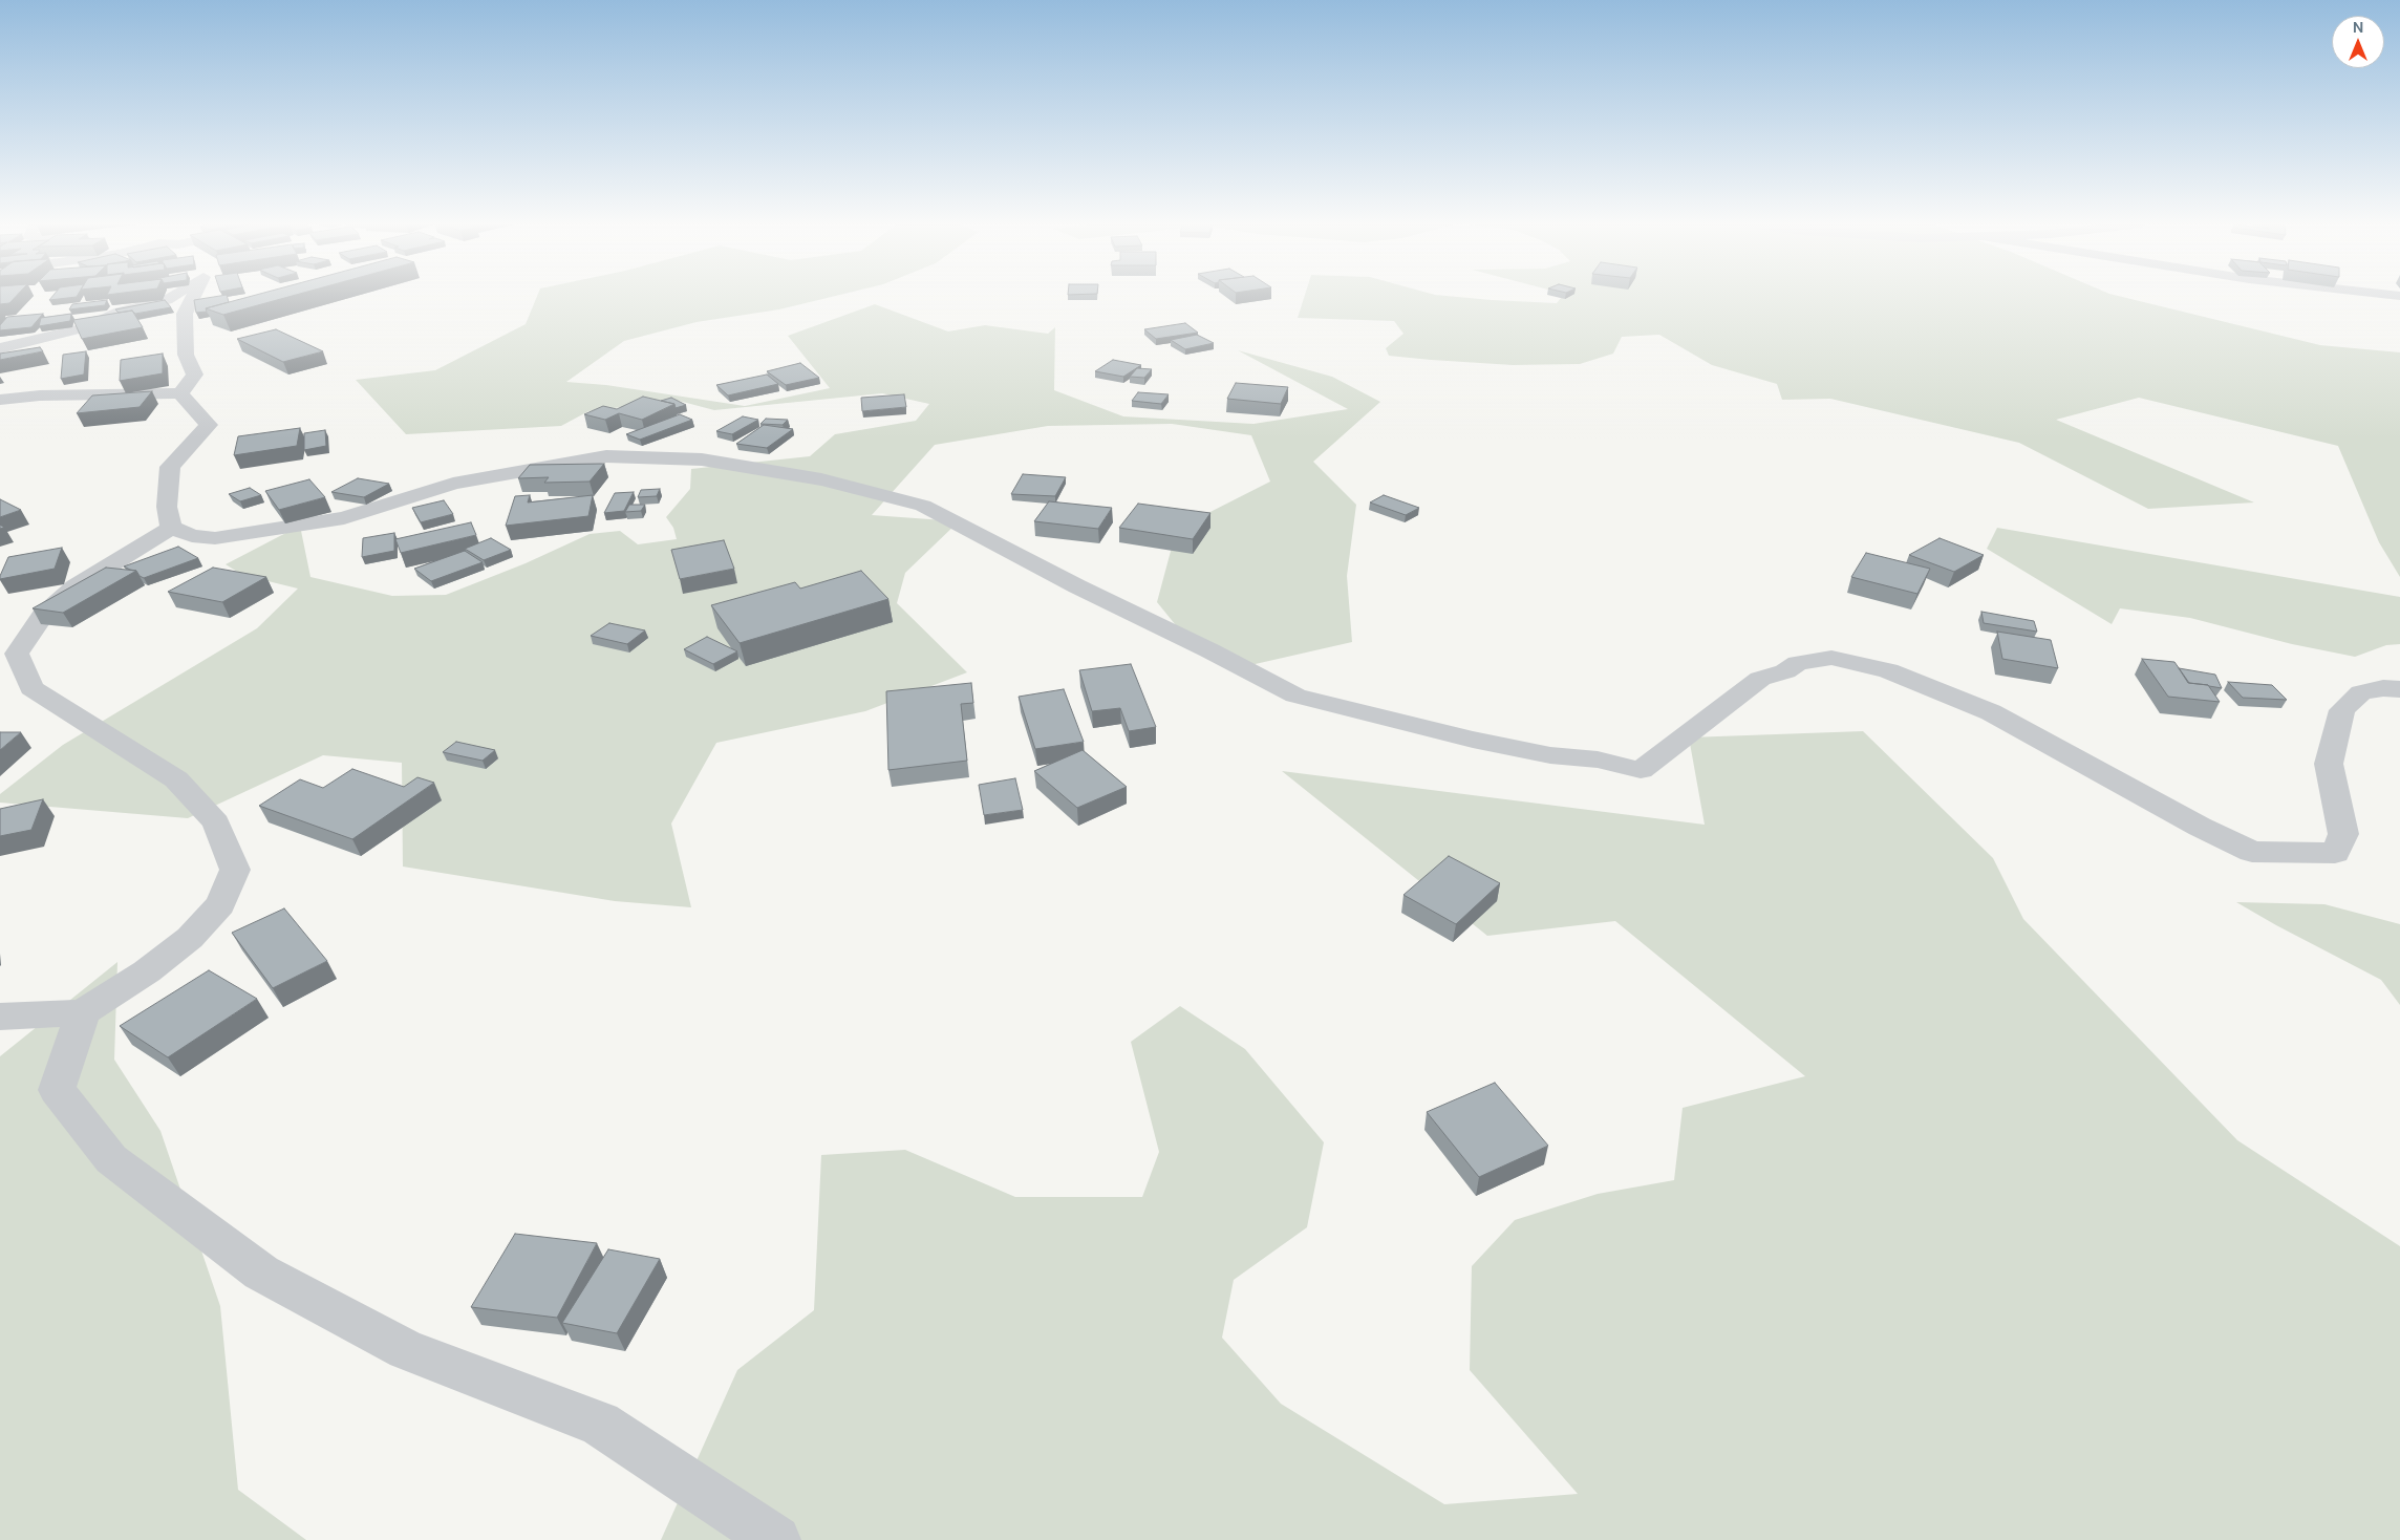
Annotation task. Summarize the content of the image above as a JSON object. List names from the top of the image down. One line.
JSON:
{"north":"top"}
